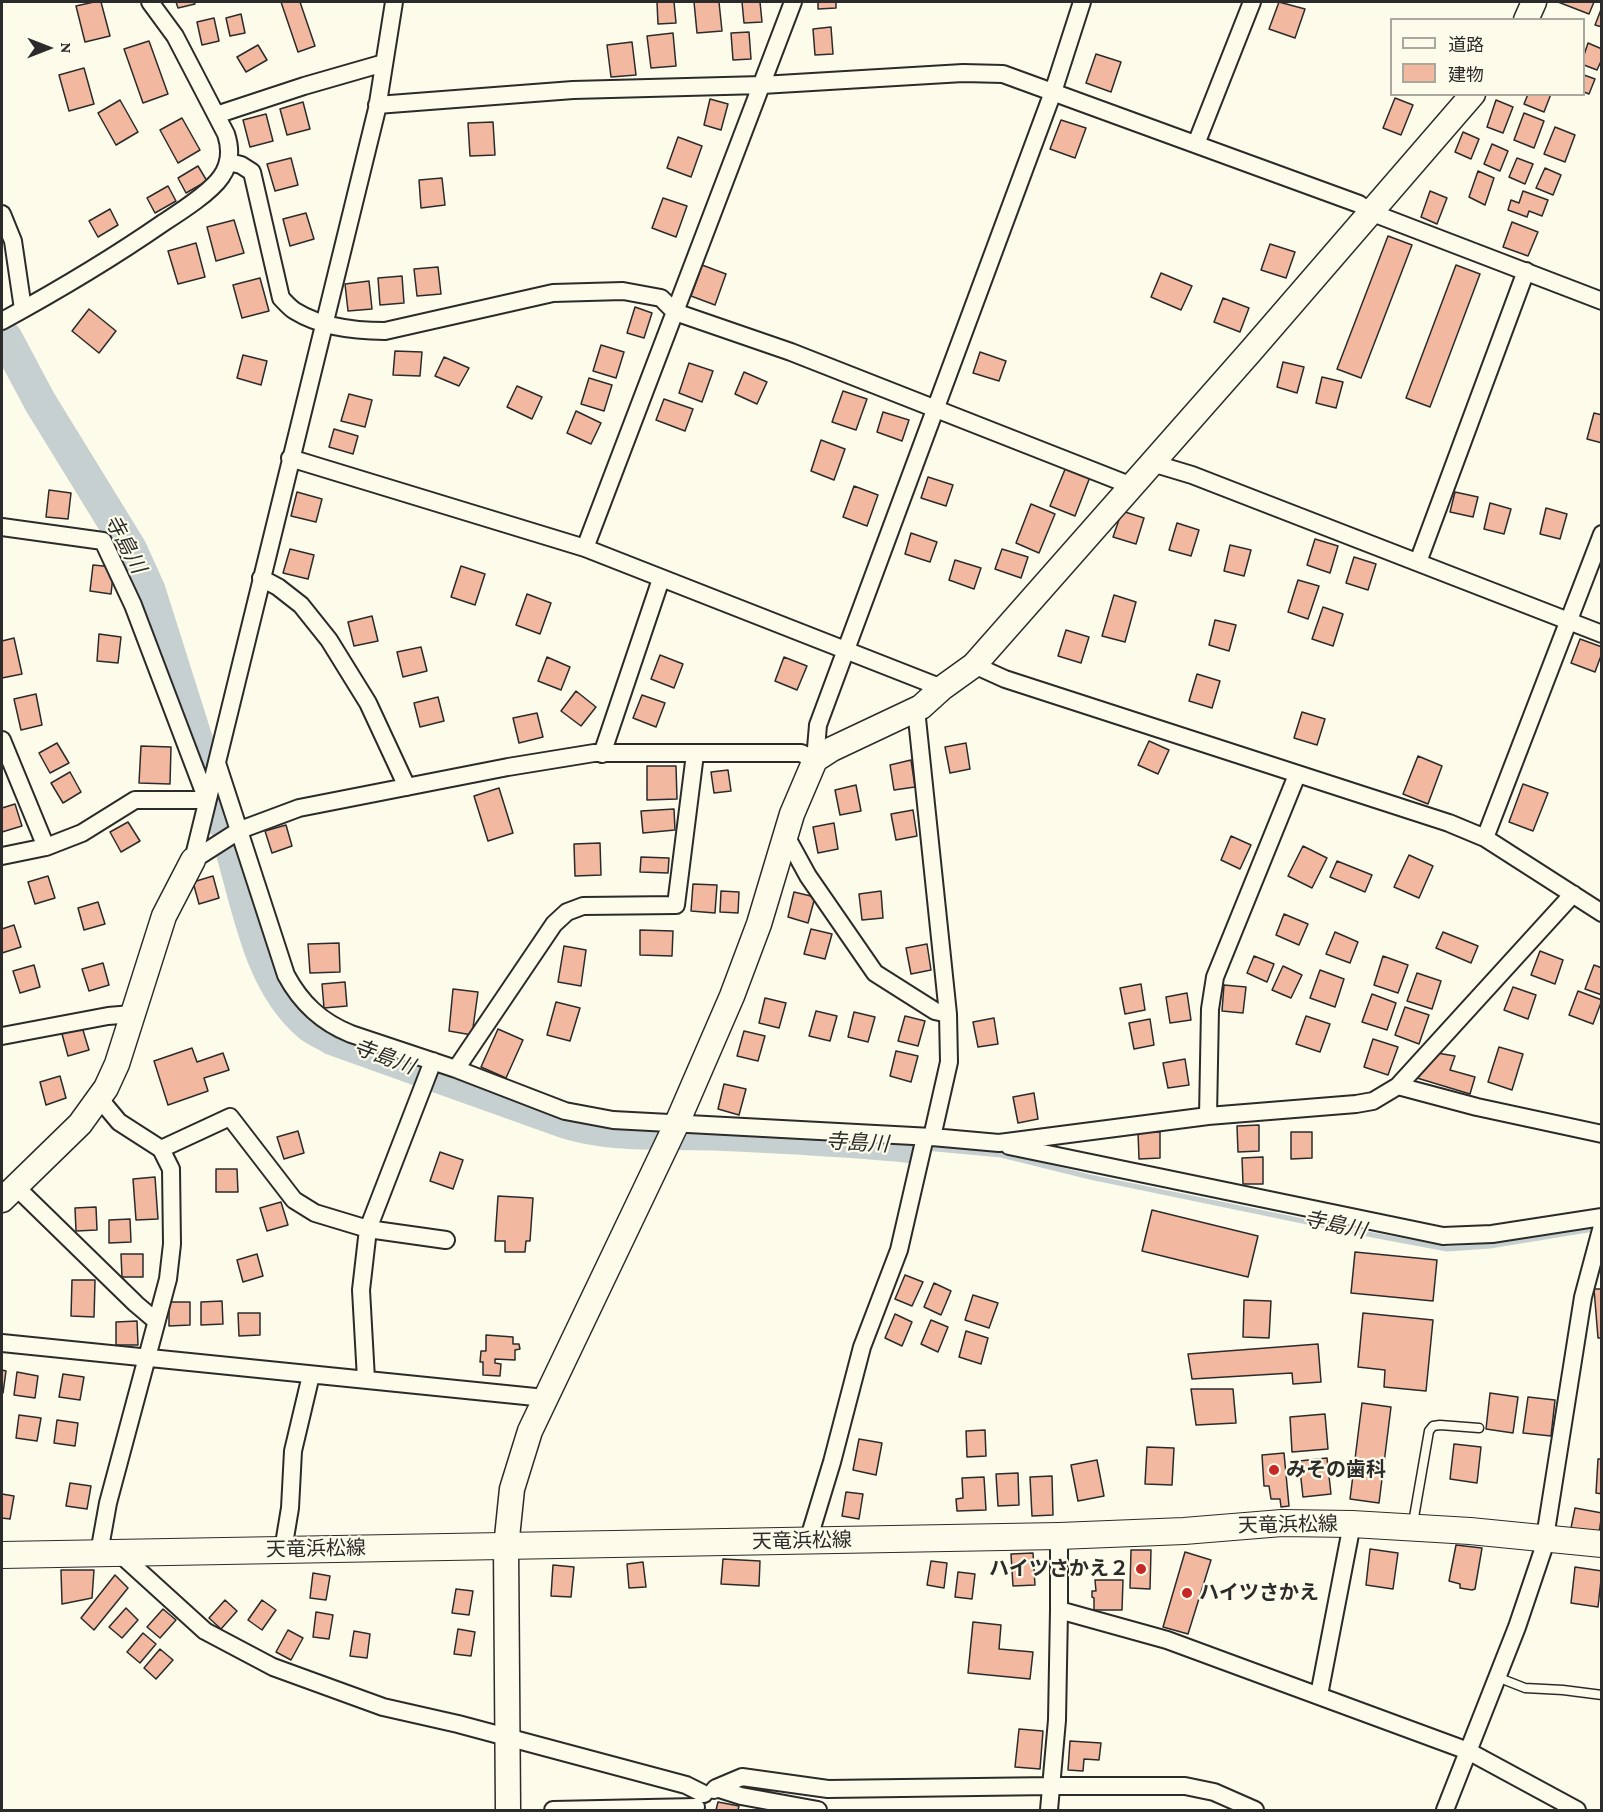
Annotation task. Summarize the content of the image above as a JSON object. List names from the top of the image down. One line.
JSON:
{"streets":{"main road":["天竜浜松線"]},"water":["寺島川"],"places":["みその歯科","ハイツさかえ２","ハイツさかえ"],"legend":["道路","建物"],"north":"right"}
